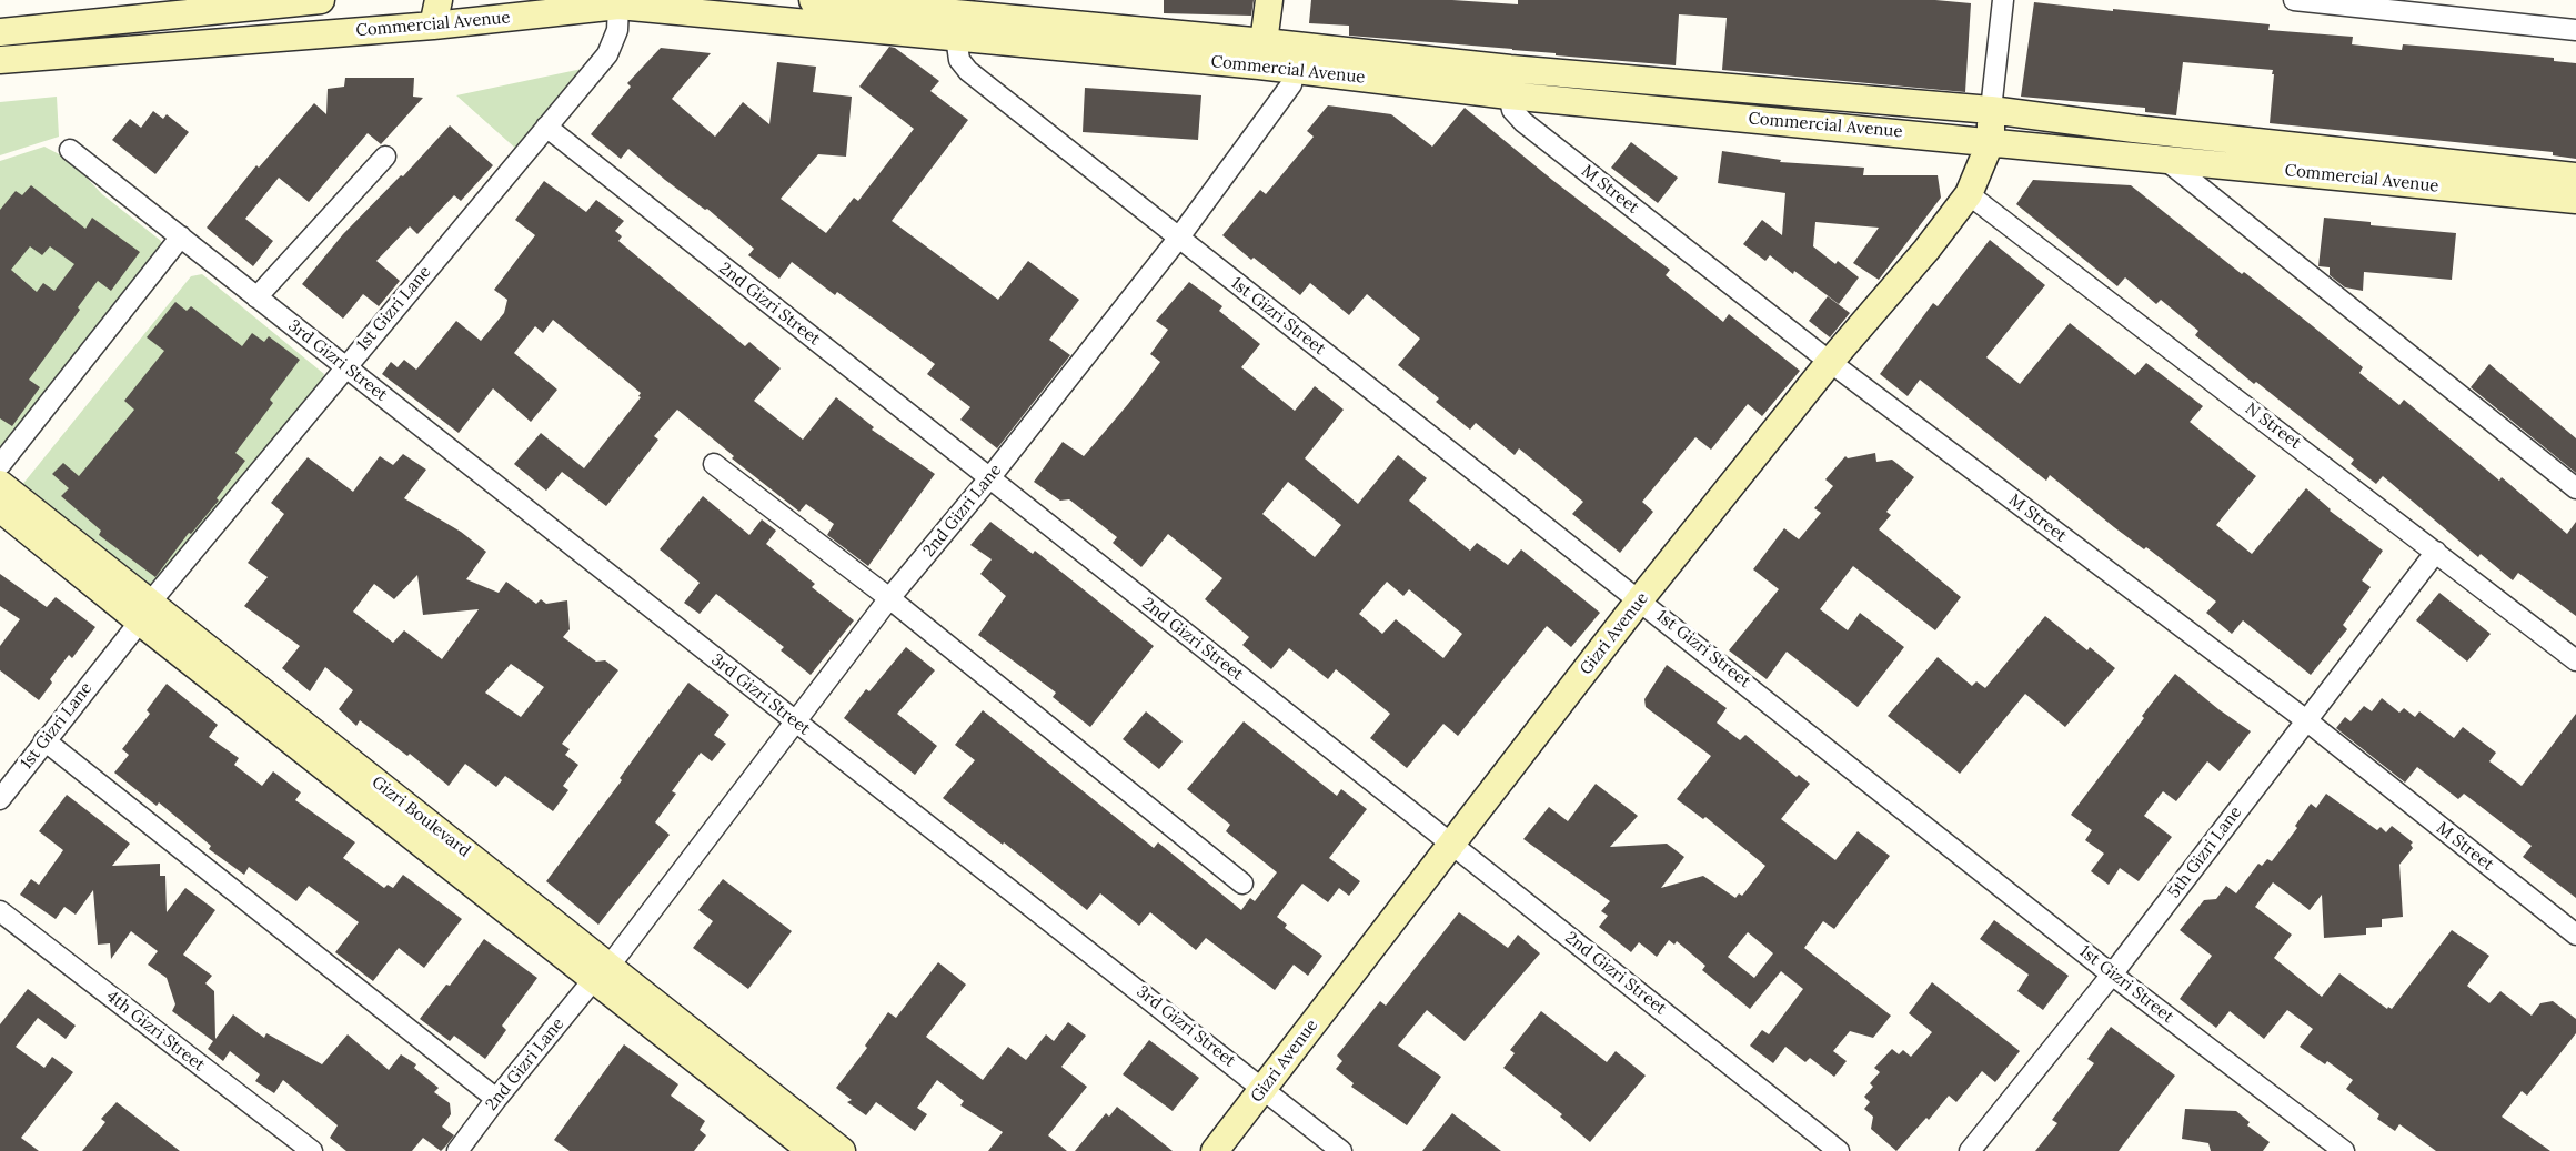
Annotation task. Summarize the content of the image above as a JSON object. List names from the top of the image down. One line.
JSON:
{"streets":{"main road":["Commercial Avenue","Gizri Avenue","Gizri Boulevard"],"street":["M Street","2nd Gizri Street","1st Gizri Lane","1st Gizri Street","3rd Gizri Street","N Street","2nd Gizri Lane","5th Gizri Lane","4th Gizri Street"]},"crossings":[["Commercial Avenue","M Street"],["Commercial Avenue","1st Gizri Lane"],["Commercial Avenue","1st Gizri Street"],["Commercial Avenue","2nd Gizri Lane"],["Commercial Avenue","Gizri Avenue"],["M Street","Gizri Avenue"],["M Street","5th Gizri Lane"],["2nd Gizri Street","1st Gizri Lane"],["2nd Gizri Street","2nd Gizri Lane"],["2nd Gizri Street","Gizri Avenue"],["1st Gizri Lane","3rd Gizri Street"],["1st Gizri Lane","Gizri Boulevard"],["1st Gizri Street","2nd Gizri Lane"],["1st Gizri Street","Gizri Avenue"],["1st Gizri Street","5th Gizri Lane"],["3rd Gizri Street","2nd Gizri Lane"],["3rd Gizri Street","Gizri Avenue"],["N Street","Gizri Avenue"],["N Street","5th Gizri Lane"],["2nd Gizri Lane","Gizri Boulevard"]]}
